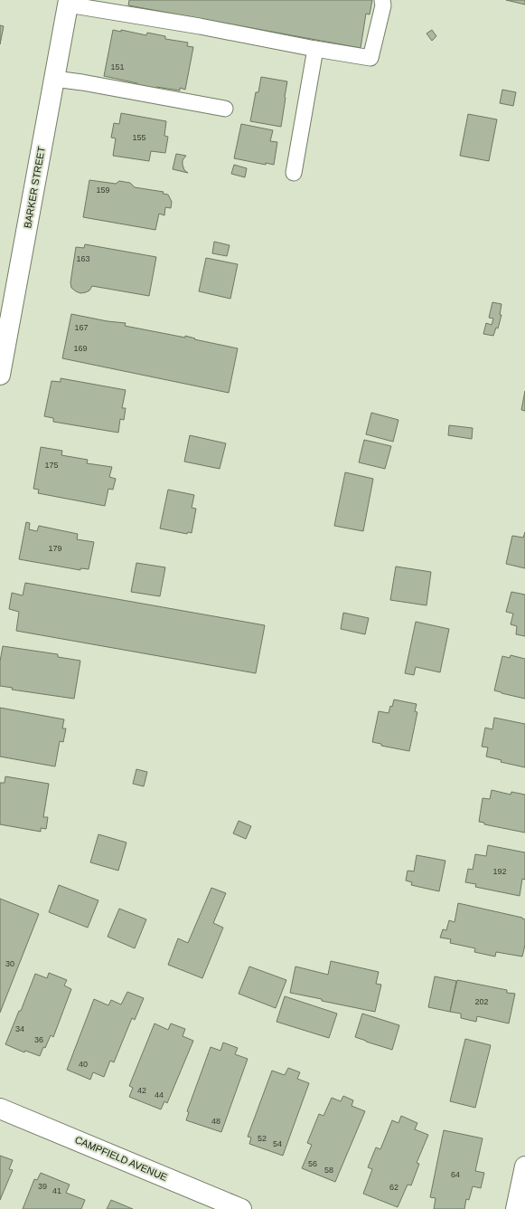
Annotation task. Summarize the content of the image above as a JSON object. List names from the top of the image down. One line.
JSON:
{"streets":{"street":["BARKER STREET","CAMPFIELD AVENUE"]},"house_numbers":["151","155","159","163","167","169","175","179","192","30","202","34","36","40","42","44","48","52","54","56","58","64","39","62","41"]}
